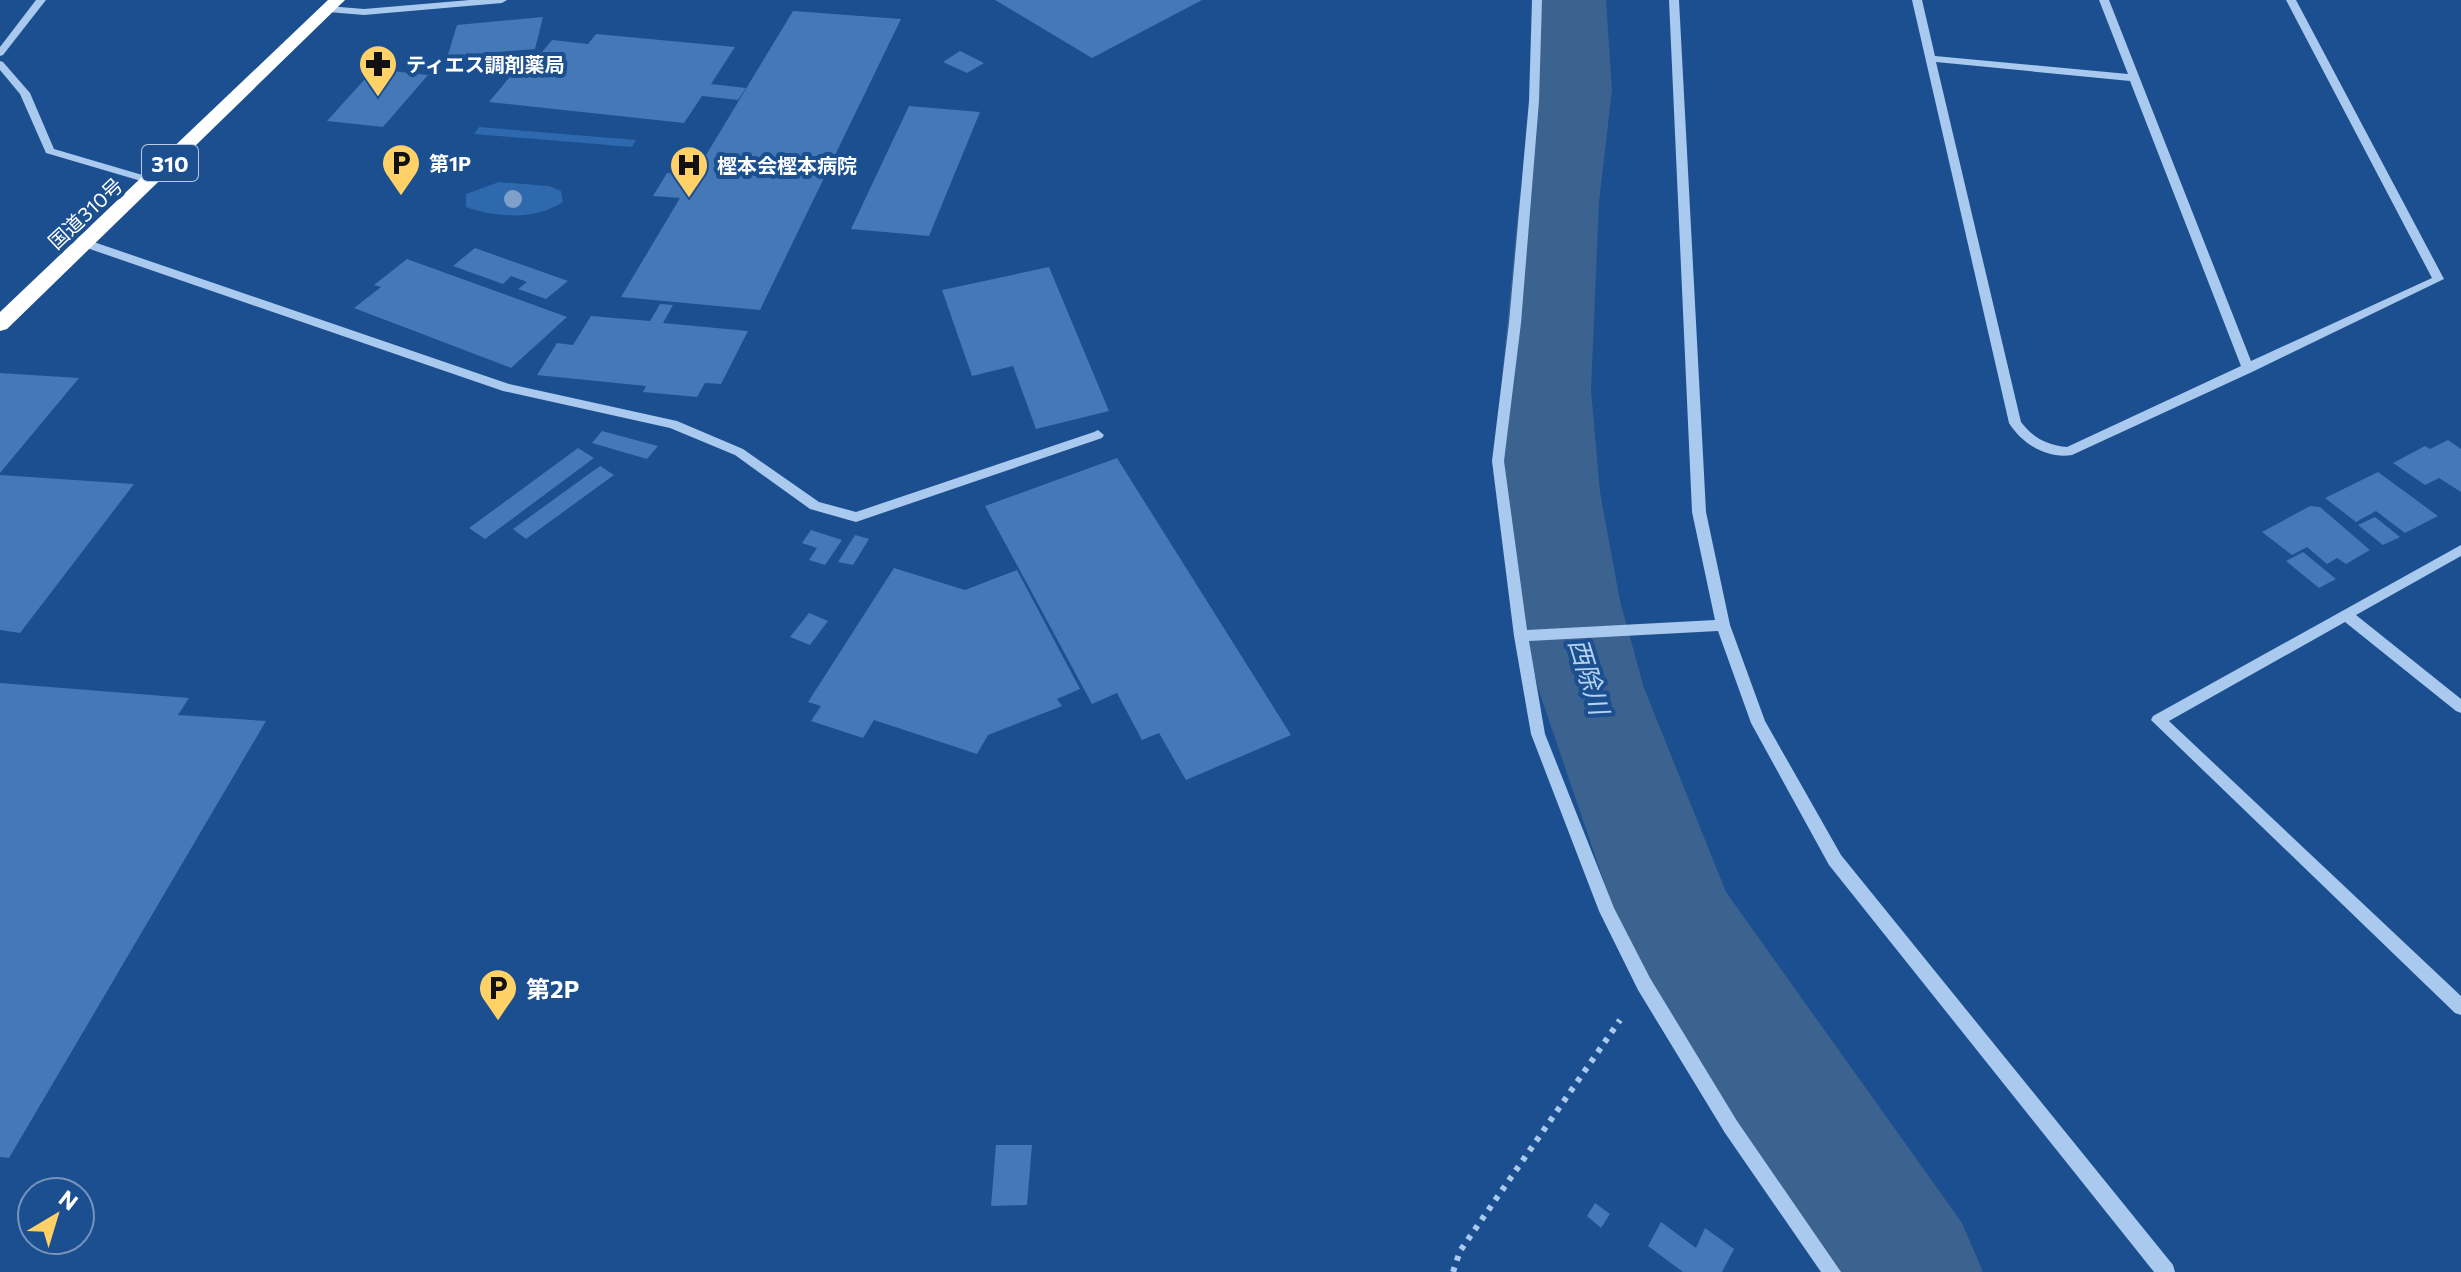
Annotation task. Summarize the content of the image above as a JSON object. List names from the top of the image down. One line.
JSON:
{"streets":{"highway":["310","国道310号"]},"water":["西除川"],"places":{"pharmacy":["ティエス調剤薬局"],"parking":["第1P","第2P"],"hospital":["樫本会樫本病院"]},"north":"top right"}
